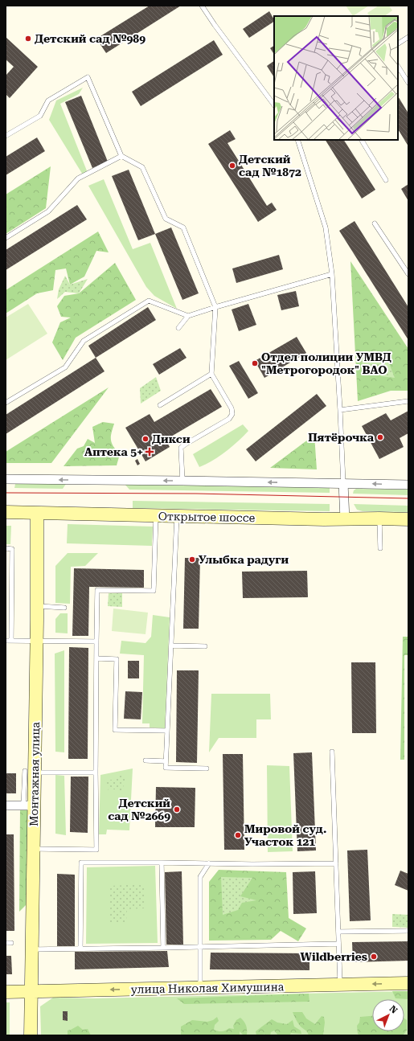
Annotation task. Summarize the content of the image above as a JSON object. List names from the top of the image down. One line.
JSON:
{"streets":{"street":["Открытое шоссе","Монтажная улица","улица Николая Химушина"]},"crossings":[["Открытое шоссе","Монтажная улица"],["Монтажная улица","улица Николая Химушина"]],"one_way":["улица Николая Химушина"],"places":{"other":["Детский сад №989","Детский сад №1872","Отдел полиции УМВД \"Метрогородок\" ВАО","Пятёрочка","Дикси","Улыбка радуги","Детский сад №2669","Мировой суд. Участок 121","Wildberries"],"health":["Аптека 5+"]},"north":"top right"}
